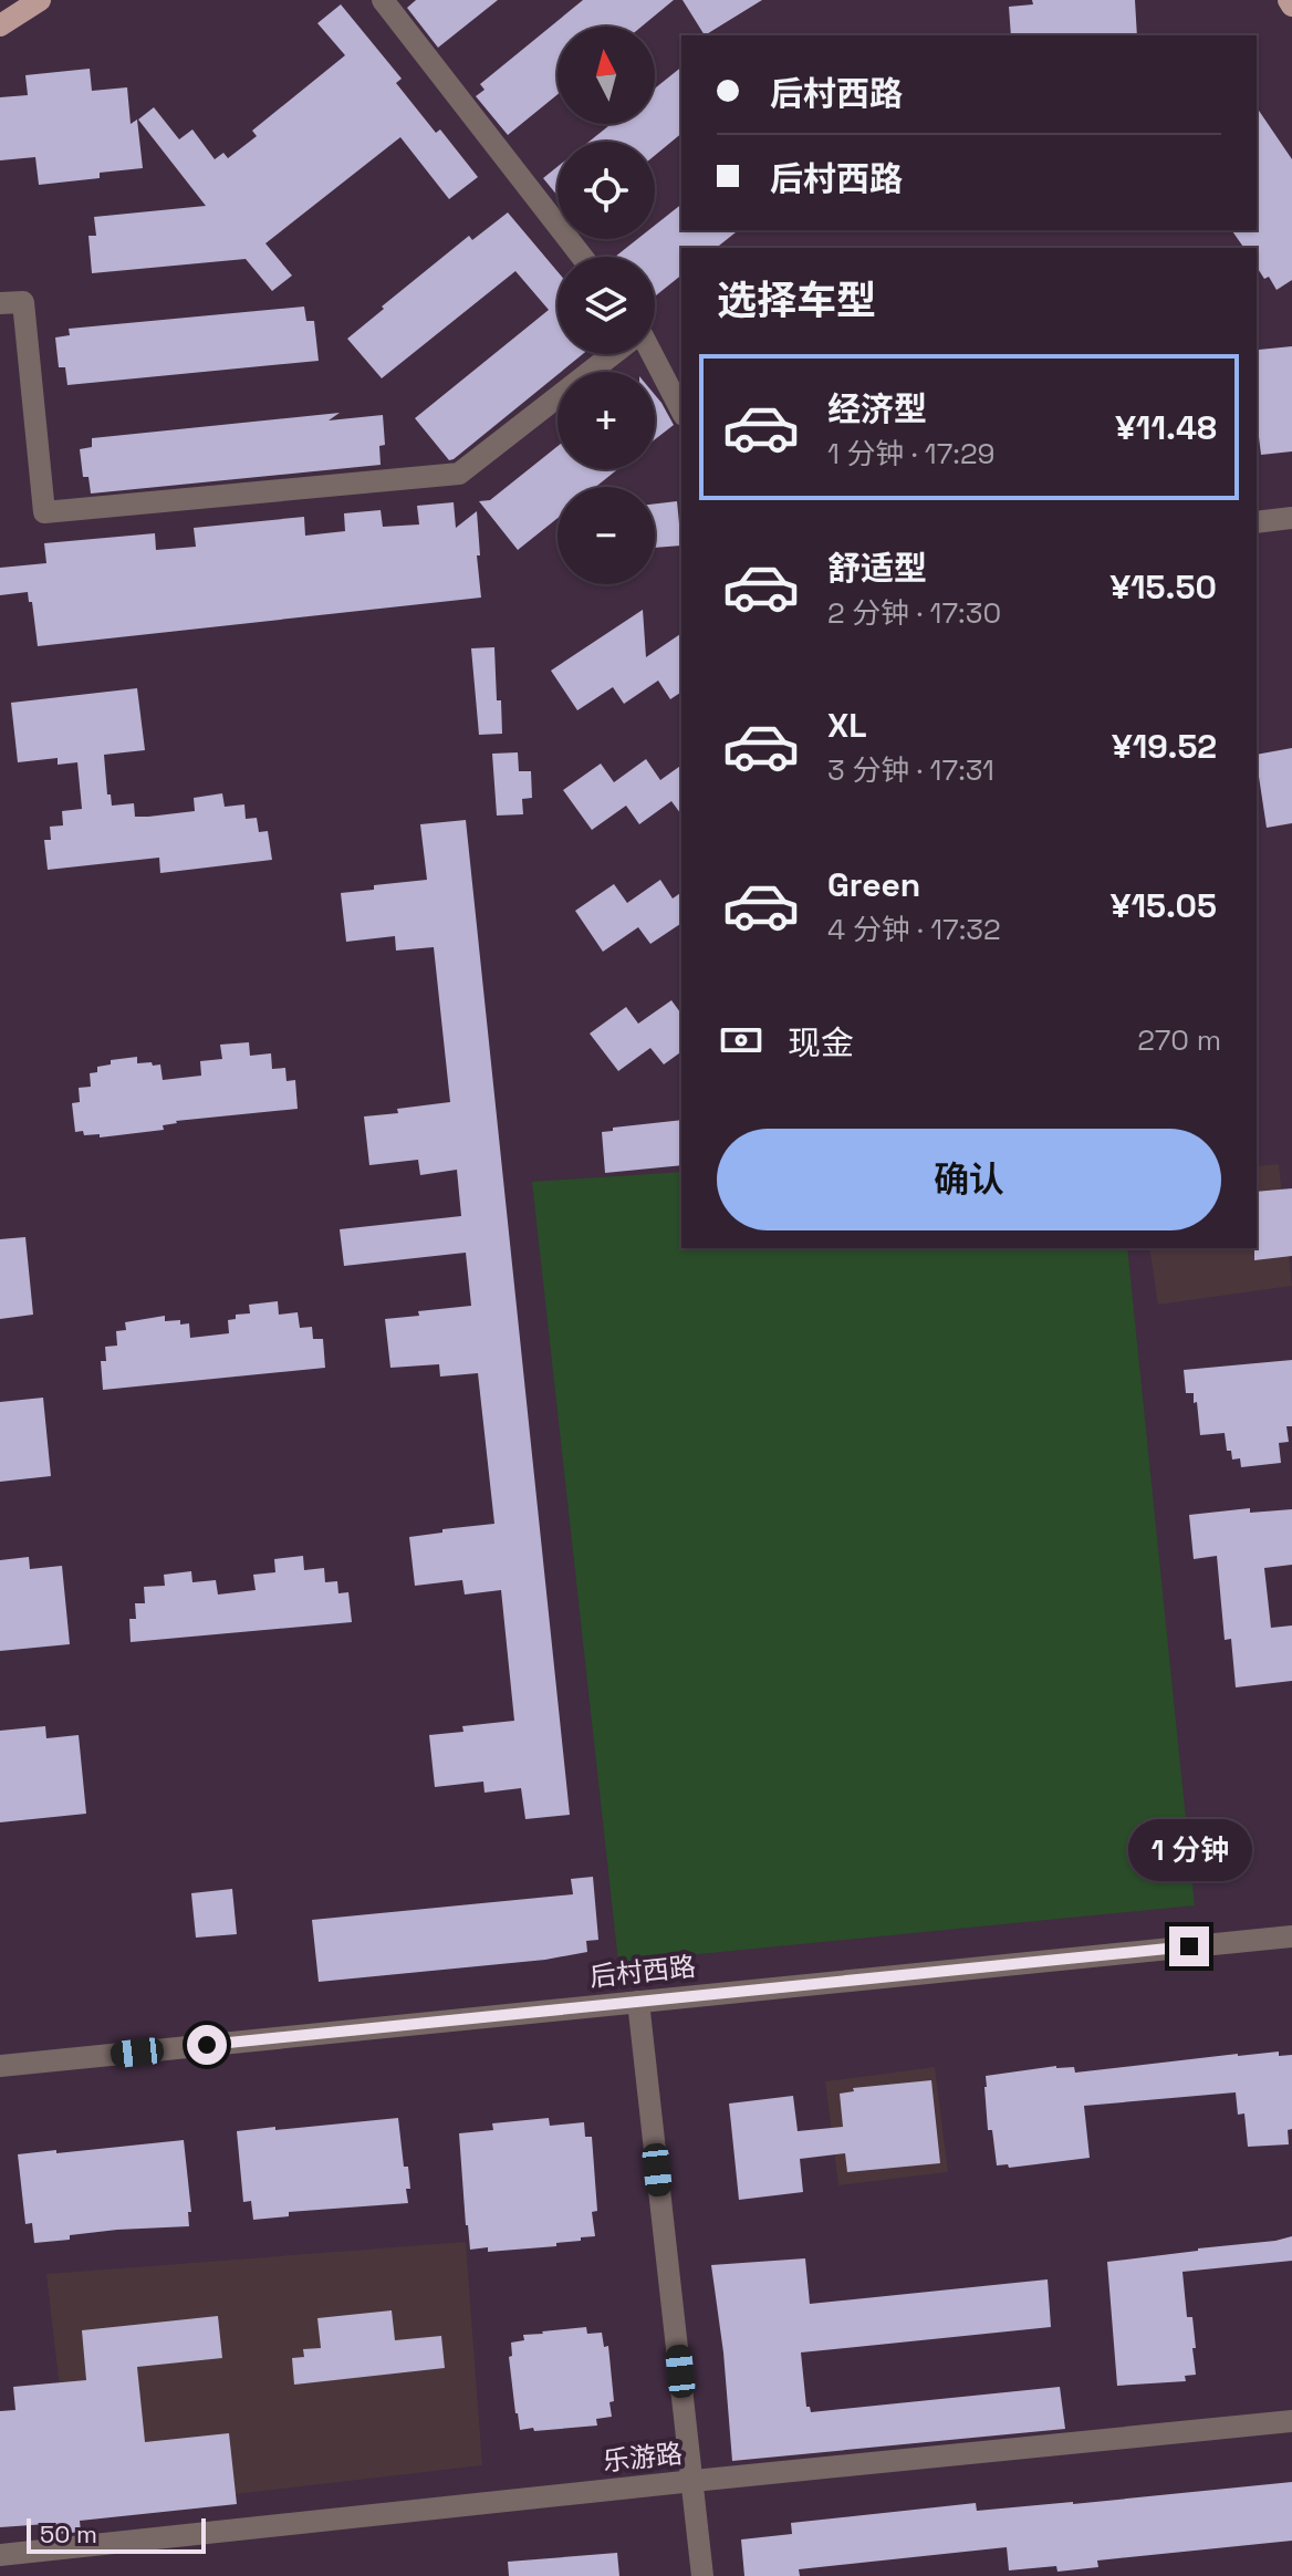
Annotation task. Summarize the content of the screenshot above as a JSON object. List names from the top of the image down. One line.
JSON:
{"streets":{"street":["后村西路","乐游路"]},"scale_bar":"50 m","north":"top","page":{"map_buttons":["+","−"],"banner":["后村西路","后村西路"],"heading":"选择车型","list":[{"name":"经济型","note":"1 分钟 · 17:29","value":"¥11.48"},{"name":"舒适型","note":"2 分钟 · 17:30","value":"¥15.50"},{"name":"XL","note":"3 分钟 · 17:31","value":"¥19.52"},{"name":"Green","note":"4 分钟 · 17:32","value":"¥15.05"}],"pay":["现金","270 m"],"buttons":"确认","bubble":"1 分钟","scale":"50 m"}}
